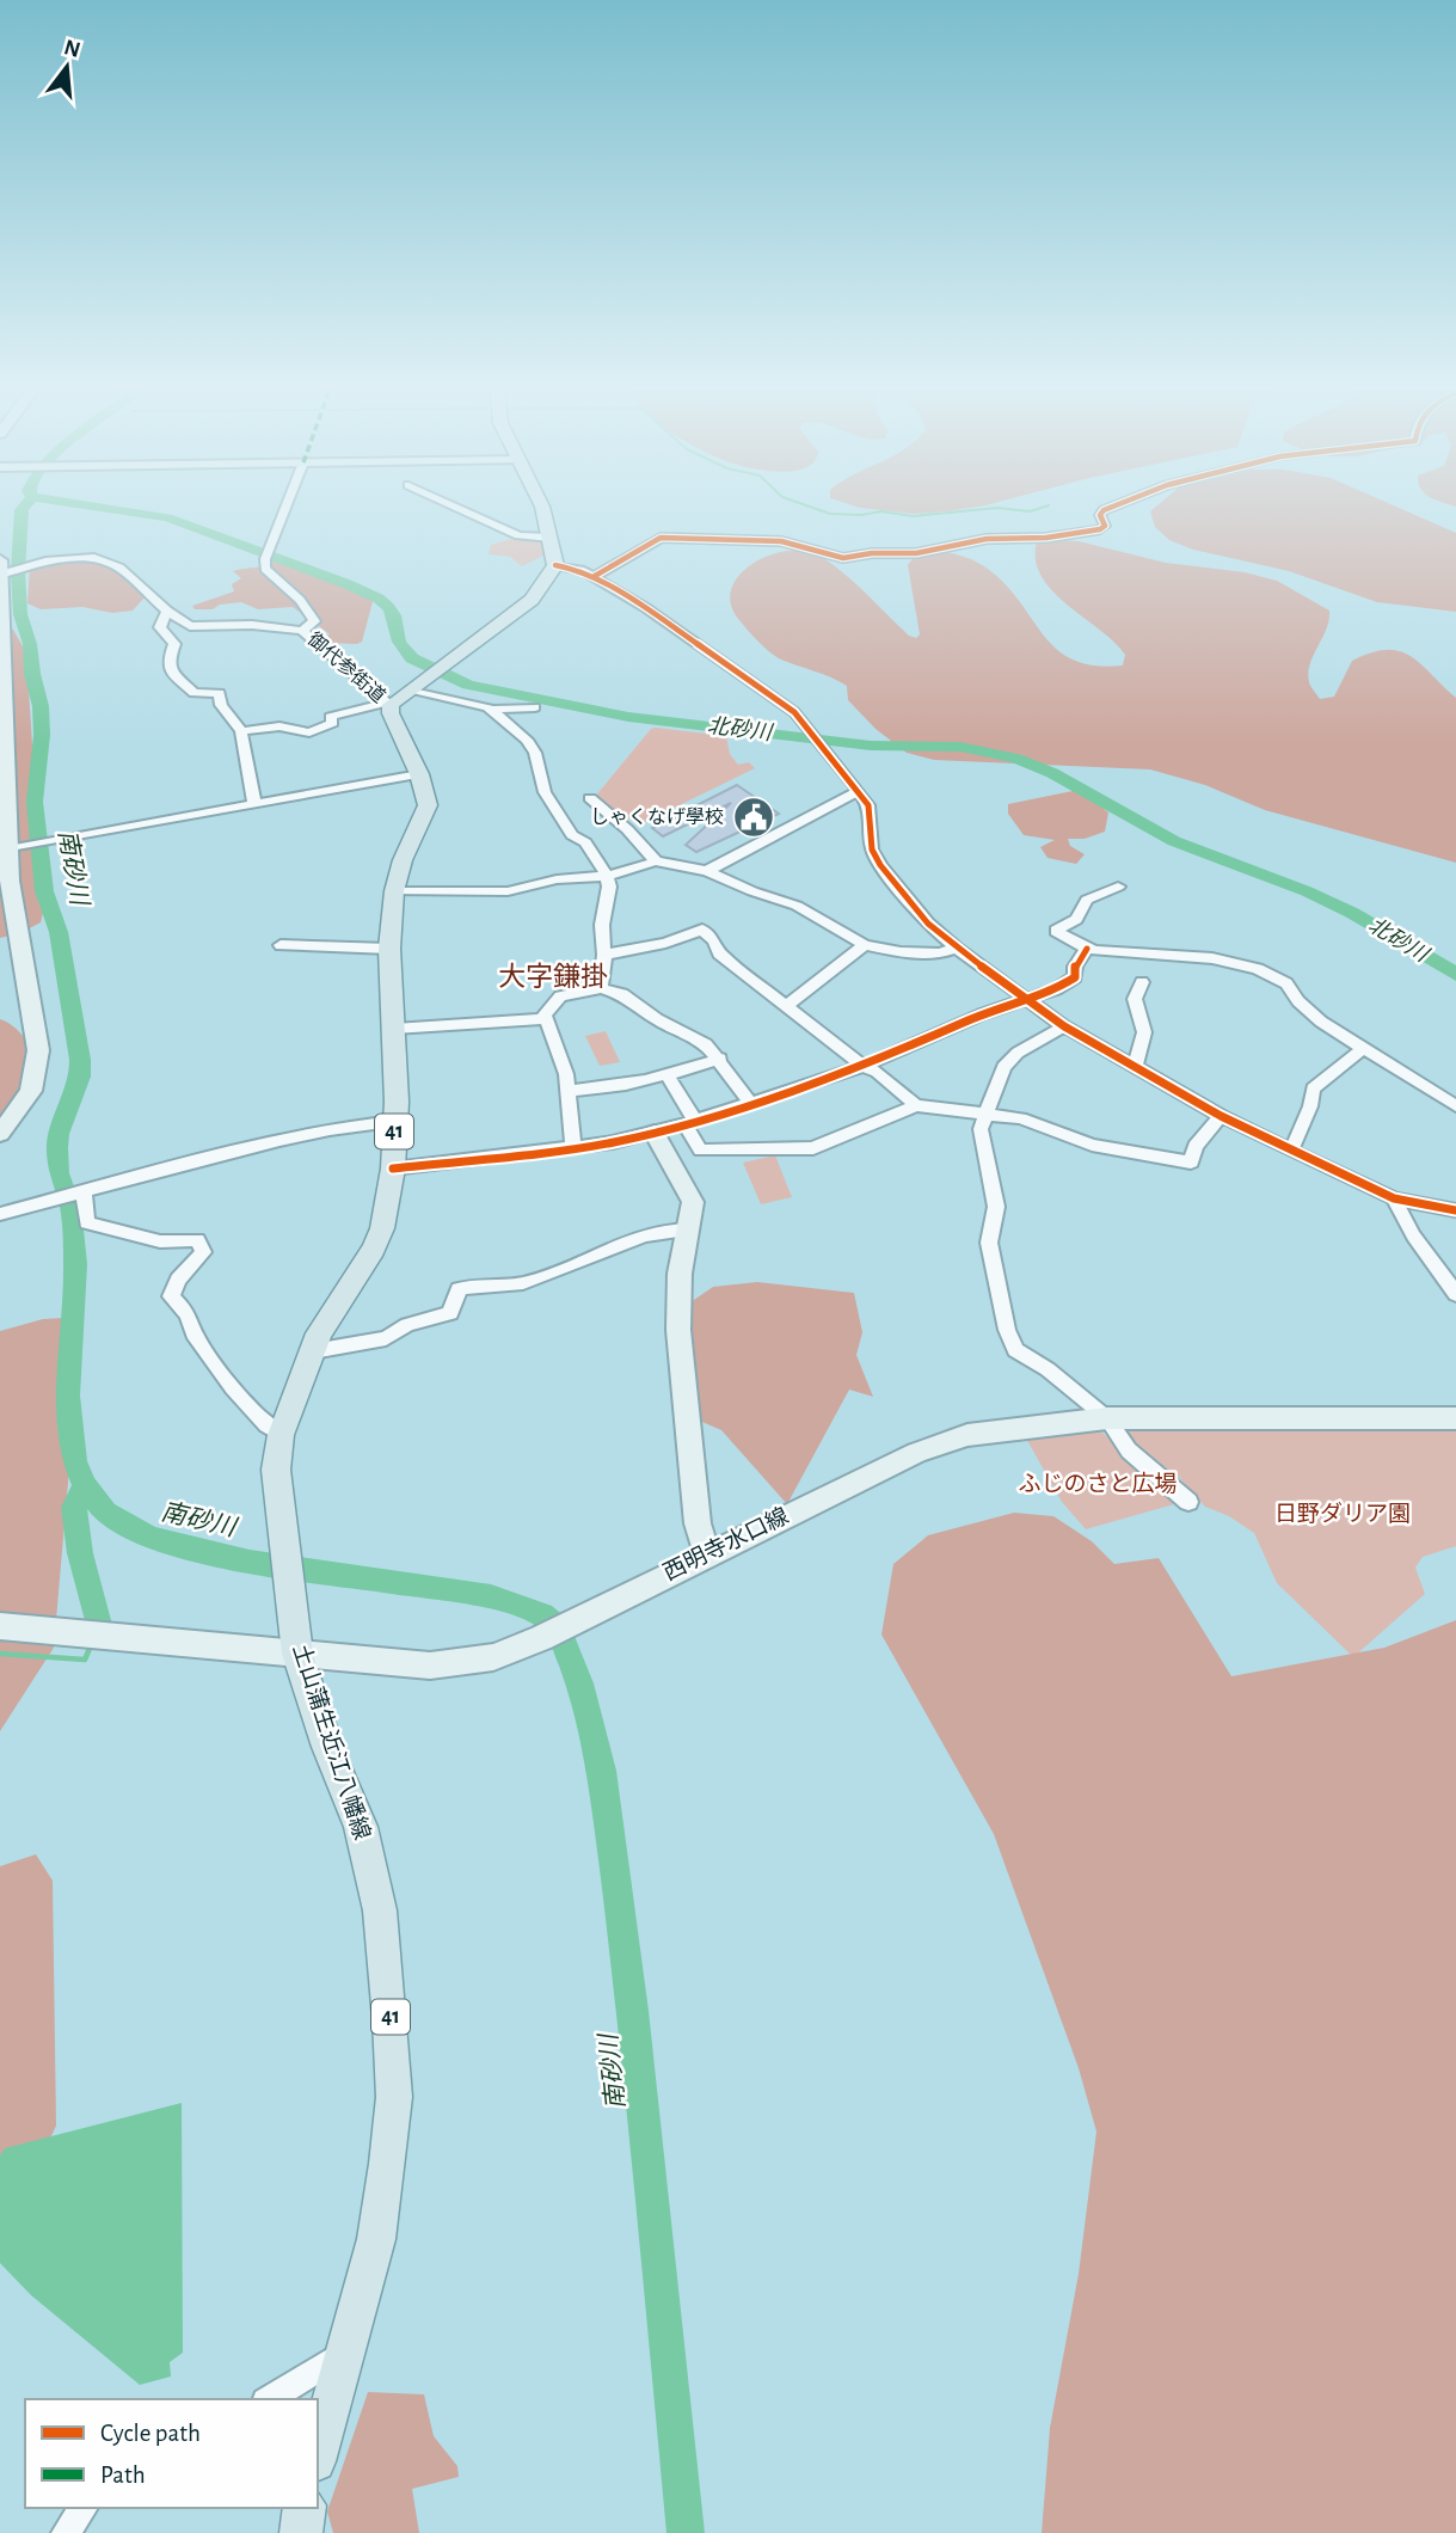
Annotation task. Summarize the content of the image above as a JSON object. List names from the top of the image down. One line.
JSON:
{"streets":{"main road":["41","土山蒲生近江八幡線"],"street":["御代参街道","西明寺水口線"]},"crossings":[["御代参街道","土山蒲生近江八幡線"],["西明寺水口線","土山蒲生近江八幡線"]],"districts":["大字鎌掛"],"water":["北砂川","南砂川"],"parks":["ふじのさと広場","日野ダリア園"],"places":{"public building":["しゃくなげ學校"]},"legend":["Cycle path","Path"],"north":"top"}
